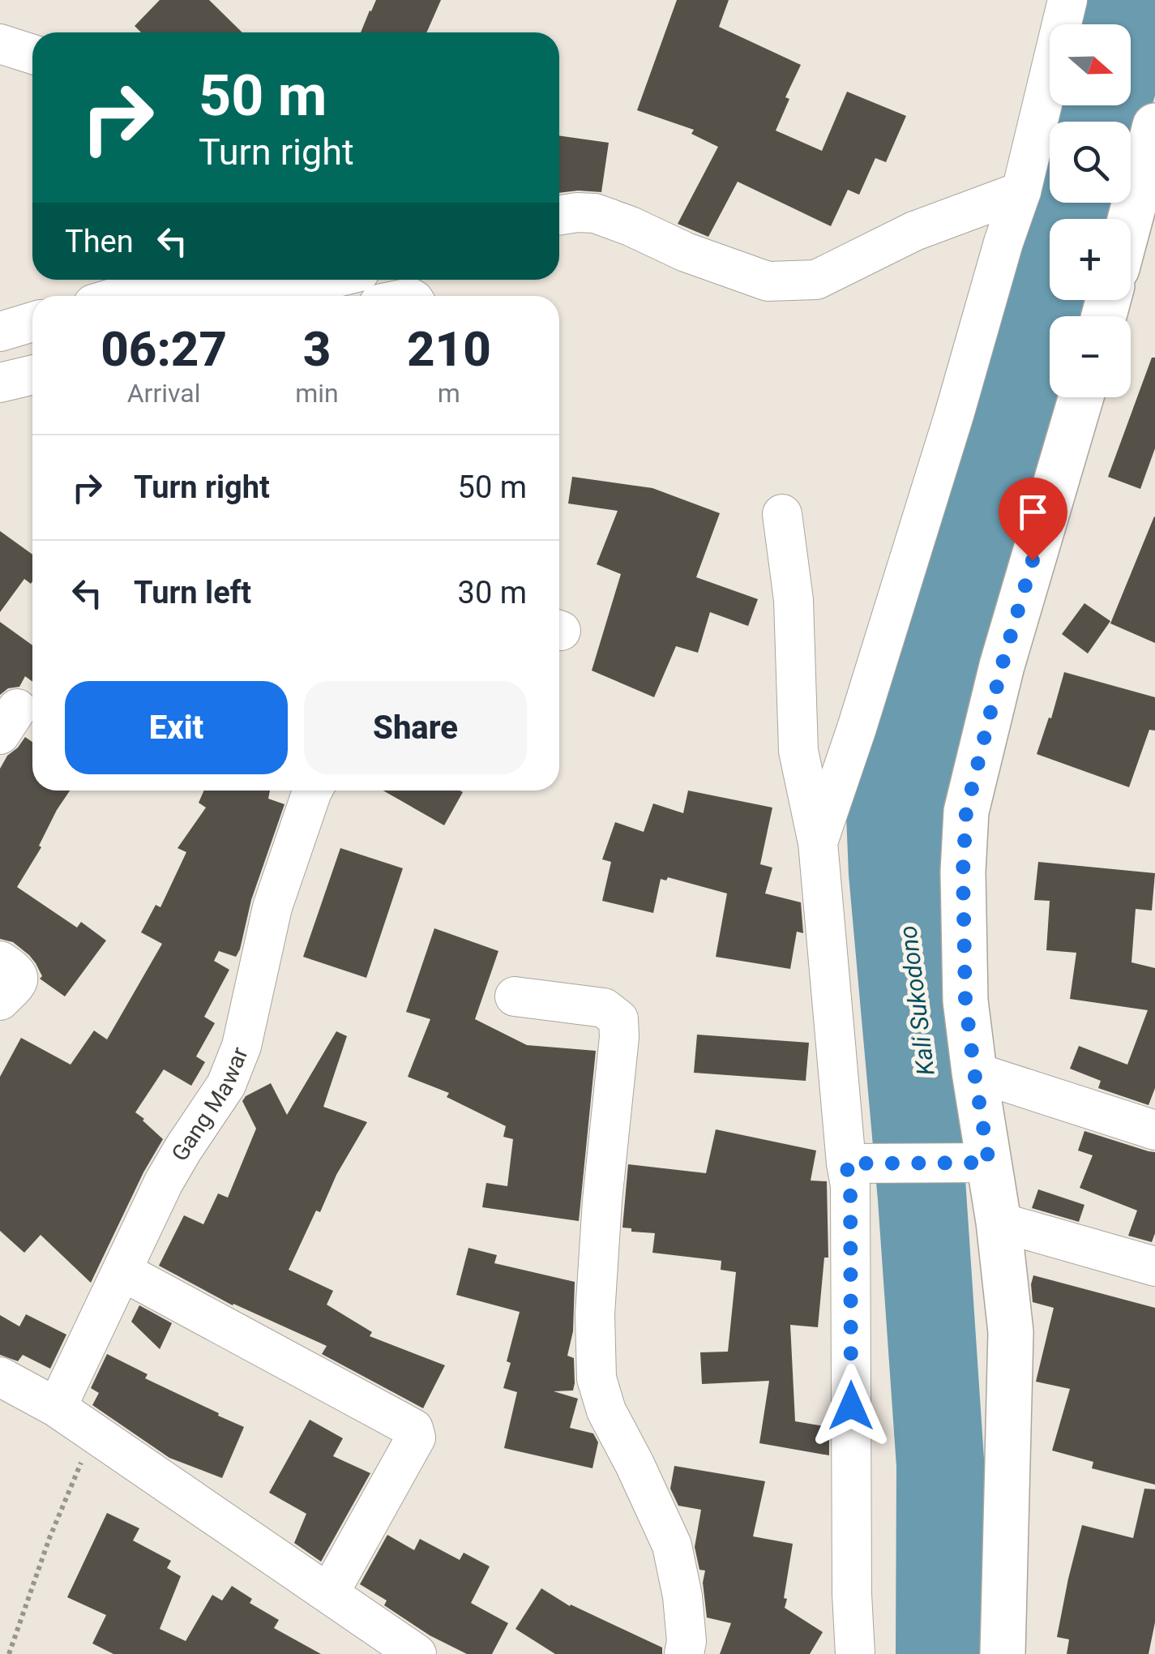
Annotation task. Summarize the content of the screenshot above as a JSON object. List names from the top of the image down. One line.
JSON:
{"streets":{"street":["Gang Mawar"]},"water":["Kali Sukodono"],"north":"right","page":{"map_buttons":["+","−"],"turn":["50 m","Turn right"],"then":"Then","eta":["06:27","Arrival","3","min","210","m"],"list":[{"name":"Turn right","value":"50 m"},{"name":"Turn left","value":"30 m"}],"buttons":["Exit","Share"]}}
